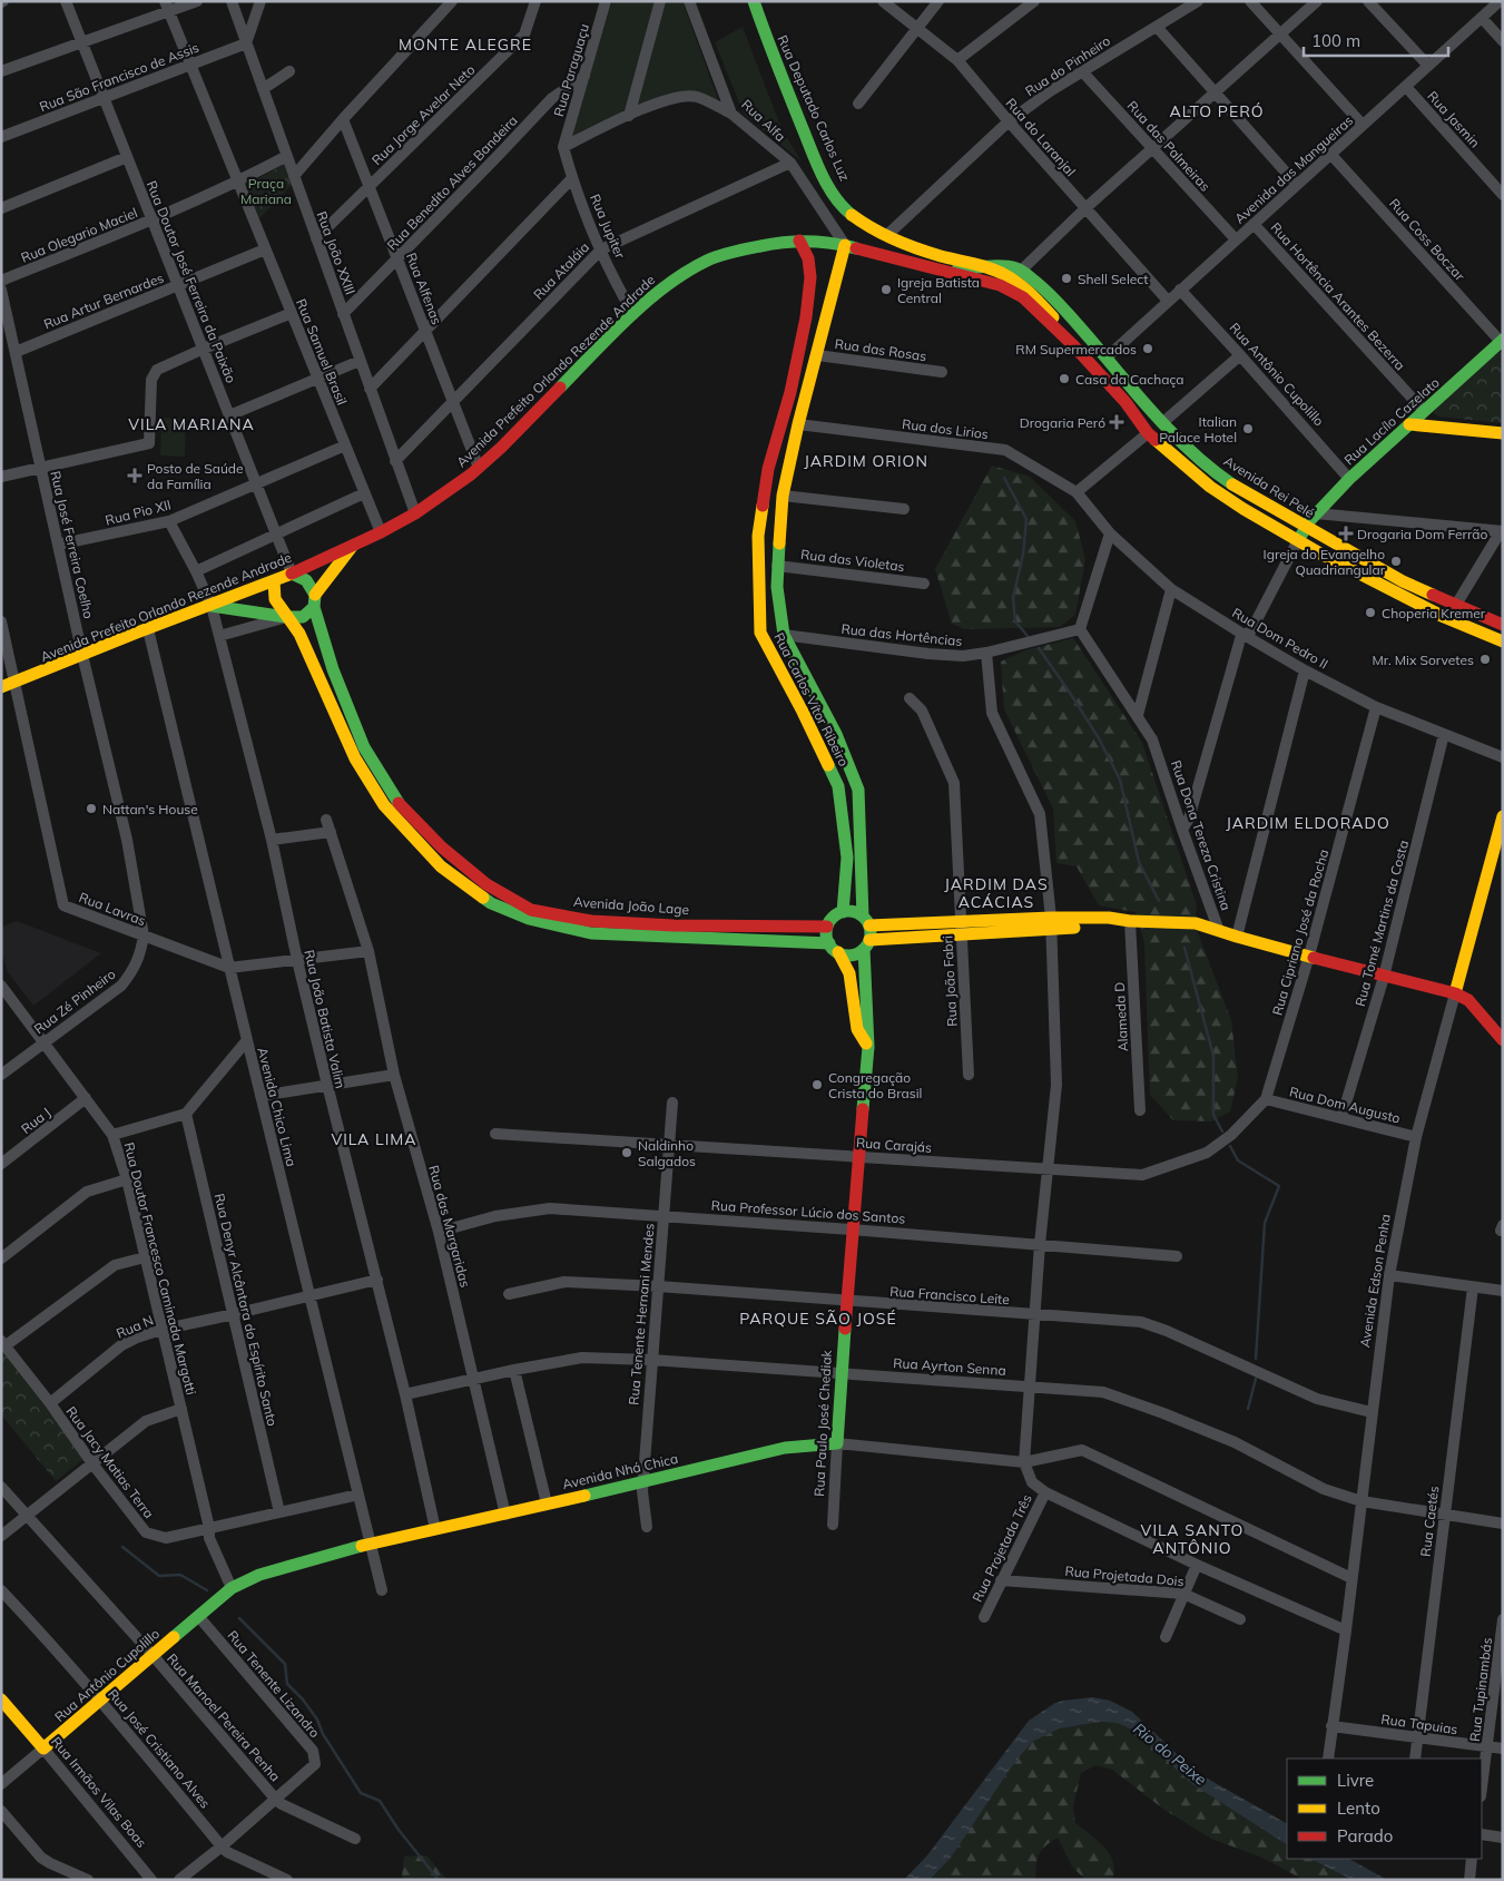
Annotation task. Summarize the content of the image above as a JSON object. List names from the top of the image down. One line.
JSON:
{"streets":{"street":["Rua do Pinheiro","Rua Paraguaçu","Rua São Francisco de Assis","Rua Deputado Carlos Luz","Rua Jorge Avelar Neto","Rua Jasmin","Rua Alfa","Rua do Laranjal","Rua das Palmeiras","Avenida das Mangueiras","Rua Benedito Alves Bandeira","Rua Jupiter","Rua Olegario Maciel","Rua Coss Boczar","Rua João XXIII","Rua Ataláia","Rua Doutor José Ferreira da Paixão","Rua Alfenas","Rua Hortência Arantes Bezerra","Rua Artur Bernardes","Rua das Rosas","Rua Samuel Brasil","Avenida Prefeito Orlando Rezende Andrade","Rua Antônio Cupolillo","Rua Lacílo Cazelato","Rua dos Lirios","Avenida Rei Pelé","Rua Pio XII","Rua José Ferreira Coelho","Rua das Violetas","Rua das Hortências","Rua Dom Pedro II","Rua Carlos Vítor Ribeiro","Rua Dona Tereza Cristina","Avenida João Lage","Rua Lavras","Rua Tomé Martins da Costa","Rua Cipriano José da Rocha","Rua João Fabri","Rua Zé Pinheiro","Alameda D","Rua João Batista Valim","Rua Dom Augusto","Avenida Chico Lima","Rua J","Rua Carajás","Rua Professor Lúcio dos Santos","Rua das Margaridas","Rua Doutor Francesco Caminada Margotti","Avenida Edson Penha","Rua Francisco Leite","Rua Denyr Alcântara do Espírito Santo","Rua Tenente Hernani Mendes","Rua N","Rua Ayrton Senna","Rua Paulo José Chediak","Rua Jacy Matias Terra","Avenida Nhá Chica","Rua Caetés","Rua Projetada Três","Rua Projetada Dois","Rua Tenente Lizandro","Rua Tupinambás","Rua Manoel Pereira Penha","Rua Tapuias","Rua José Cristiano Alves","Rua Irmãos Vilas Boas"]},"crossings":[["Rua do Pinheiro","Rua Deputado Carlos Luz"],["Rua do Pinheiro","Rua do Laranjal"],["Rua do Pinheiro","Rua das Palmeiras"],["Rua Paraguaçu","Rua Benedito Alves Bandeira"],["Rua Paraguaçu","Rua Jupiter"],["Rua São Francisco de Assis","Rua João XXIII"],["Rua São Francisco de Assis","Rua Doutor José Ferreira da Paixão"],["Rua São Francisco de Assis","Rua Samuel Brasil"],["Rua Deputado Carlos Luz","Avenida Prefeito Orlando Rezende Andrade"],["Rua Deputado Carlos Luz","Avenida Rei Pelé"],["Rua Jorge Avelar Neto","Rua João XXIII"],["Rua Jorge Avelar Neto","Rua Alfenas"],["Rua Jasmin","Avenida das Mangueiras"],["Rua Alfa","Rua Ataláia"],["Rua Alfa","Avenida Prefeito Orlando Rezende Andrade"],["Rua Alfa","Rua Carlos Vítor Ribeiro"],["Rua do Laranjal","Avenida das Mangueiras"],["Rua das Palmeiras","Avenida das Mangueiras"],["Avenida das Mangueiras","Rua Coss Boczar"],["Avenida das Mangueiras","Rua Hortência Arantes Bezerra"],["Avenida das Mangueiras","Rua Antônio Cupolillo"],["Avenida das Mangueiras","Avenida Rei Pelé"],["Rua Benedito Alves Bandeira","Rua João XXIII"],["Rua Benedito Alves Bandeira","Rua Alfenas"],["Rua Jupiter","Rua Ataláia"],["Rua Jupiter","Avenida Prefeito Orlando Rezende Andrade"],["Rua Olegario Maciel","Rua João XXIII"],["Rua Olegario Maciel","Rua Doutor José Ferreira da Paixão"],["Rua Olegario Maciel","Rua Samuel Brasil"],["Rua Coss Boczar","Rua Lacílo Cazelato"],["Rua João XXIII","Rua Ataláia"],["Rua João XXIII","Avenida Prefeito Orlando Rezende Andrade"],["Rua Ataláia","Rua Alfenas"],["Rua Doutor José Ferreira da Paixão","Rua Artur Bernardes"],["Rua Doutor José Ferreira da Paixão","Avenida Prefeito Orlando Rezende Andrade"],["Rua Doutor José Ferreira da Paixão","Rua Pio XII"],["Rua Doutor José Ferreira da Paixão","Avenida João Lage"],["Rua Alfenas","Avenida Prefeito Orlando Rezende Andrade"],["Rua Hortência Arantes Bezerra","Rua Lacílo Cazelato"],["Rua Artur Bernardes","Rua Samuel Brasil"],["Rua Artur Bernardes","Rua José Ferreira Coelho"],["Rua das Rosas","Rua Carlos Vítor Ribeiro"],["Rua Samuel Brasil","Avenida Prefeito Orlando Rezende Andrade"],["Rua Samuel Brasil","Rua Pio XII"],["Avenida Prefeito Orlando Rezende Andrade","Rua José Ferreira Coelho"],["Avenida Prefeito Orlando Rezende Andrade","Rua Carlos Vítor Ribeiro"],["Avenida Prefeito Orlando Rezende Andrade","Avenida João Lage"],["Avenida Prefeito Orlando Rezende Andrade","Rua Lavras"],["Avenida Prefeito Orlando Rezende Andrade","Rua João Batista Valim"],["Avenida Prefeito Orlando Rezende Andrade","Avenida Chico Lima"],["Rua Antônio Cupolillo","Rua Lacílo Cazelato"],["Rua Antônio Cupolillo","Rua Doutor Francesco Caminada Margotti"],["Rua Antônio Cupolillo","Avenida Nhá Chica"],["Rua Antônio Cupolillo","Rua Tenente Lizandro"],["Rua Antônio Cupolillo","Rua Manoel Pereira Penha"],["Rua Antônio Cupolillo","Rua José Cristiano Alves"],["Rua Antônio Cupolillo","Rua Irmãos Vilas Boas"],["Rua Lacílo Cazelato","Avenida Rei Pelé"],["Rua dos Lirios","Rua Dom Pedro II"],["Rua dos Lirios","Rua Carlos Vítor Ribeiro"],["Rua Pio XII","Rua José Ferreira Coelho"],["Rua Pio XII","Rua João Batista Valim"],["Rua José Ferreira Coelho","Rua Lavras"],["Rua José Ferreira Coelho","Rua Zé Pinheiro"],["Rua das Violetas","Rua Carlos Vítor Ribeiro"],["Rua das Hortências","Rua Carlos Vítor Ribeiro"],["Rua das Hortências","Rua Dona Tereza Cristina"],["Rua Dom Pedro II","Rua Tomé Martins da Costa"],["Rua Dom Pedro II","Rua Cipriano José da Rocha"],["Rua Carlos Vítor Ribeiro","Avenida João Lage"],["Rua Dona Tereza Cristina","Rua Tomé Martins da Costa"],["Rua Dona Tereza Cristina","Rua Cipriano José da Rocha"],["Rua Dona Tereza Cristina","Avenida Edson Penha"],["Rua Lavras","Rua Zé Pinheiro"],["Rua Lavras","Rua João Batista Valim"],["Rua Lavras","Avenida Chico Lima"],["Rua Lavras","Rua das Margaridas"],["Rua Tomé Martins da Costa","Rua Dom Augusto"],["Rua Cipriano José da Rocha","Rua Dom Augusto"],["Rua Cipriano José da Rocha","Rua Carajás"],["Rua Zé Pinheiro","Rua Doutor Francesco Caminada Margotti"],["Rua João Batista Valim","Rua N"],["Rua João Batista Valim","Rua Ayrton Senna"],["Rua João Batista Valim","Avenida Nhá Chica"],["Rua Dom Augusto","Rua Carajás"],["Rua Dom Augusto","Avenida Edson Penha"],["Avenida Chico Lima","Rua N"],["Avenida Chico Lima","Rua Jacy Matias Terra"],["Avenida Chico Lima","Avenida Nhá Chica"],["Rua J","Rua Doutor Francesco Caminada Margotti"],["Rua Carajás","Rua Tenente Hernani Mendes"],["Rua Carajás","Rua Paulo José Chediak"],["Rua Professor Lúcio dos Santos","Rua das Margaridas"],["Rua Professor Lúcio dos Santos","Rua Tenente Hernani Mendes"],["Rua Professor Lúcio dos Santos","Rua Paulo José Chediak"],["Rua das Margaridas","Rua Ayrton Senna"],["Rua das Margaridas","Avenida Nhá Chica"],["Rua Doutor Francesco Caminada Margotti","Rua N"],["Rua Doutor Francesco Caminada Margotti","Rua Jacy Matias Terra"],["Rua Doutor Francesco Caminada Margotti","Avenida Nhá Chica"],["Avenida Edson Penha","Rua Francisco Leite"],["Avenida Edson Penha","Rua Ayrton Senna"],["Avenida Edson Penha","Avenida Nhá Chica"],["Avenida Edson Penha","Rua Tapuias"],["Rua Francisco Leite","Rua Tenente Hernani Mendes"],["Rua Francisco Leite","Rua Paulo José Chediak"],["Rua Denyr Alcântara do Espírito Santo","Rua N"],["Rua Denyr Alcântara do Espírito Santo","Rua Jacy Matias Terra"],["Rua Tenente Hernani Mendes","Rua Ayrton Senna"],["Rua Tenente Hernani Mendes","Avenida Nhá Chica"],["Rua N","Rua Jacy Matias Terra"],["Rua Ayrton Senna","Rua Paulo José Chediak"],["Rua Ayrton Senna","Rua Caetés"],["Rua Paulo José Chediak","Avenida Nhá Chica"],["Rua Caetés","Rua Tapuias"],["Rua Projetada Três","Rua Projetada Dois"],["Rua Tenente Lizandro","Rua Manoel Pereira Penha"],["Rua Tenente Lizandro","Rua José Cristiano Alves"],["Rua Tupinambás","Rua Tapuias"]],"districts":["MONTE ALEGRE","ALTO PERÓ","VILA MARIANA","JARDIM ORION","JARDIM ELDORADO","JARDIM DAS ACÁCIAS","VILA LIMA","PARQUE SÃO JOSÉ","VILA SANTO ANTÔNIO"],"water":["Rio do Peixe"],"parks":["Praça Mariana"],"places":{"other":["Shell Select","Igreja Batista Central","RM Supermercados","Casa da Cachaça","Italian Palace Hotel","Igreja do Evangelho Quadriangular","Choperia Kremer","Mr. Mix Sorvetes","Nattan's House","Congregação Crista do Brasil","Naldinho Salgados"],"health":["Drogaria Peró","Posto de Saúde da Família","Drogaria Dom Ferrão"]},"legend":["Livre","Lento","Parado"],"scale_bar":"100 m"}
